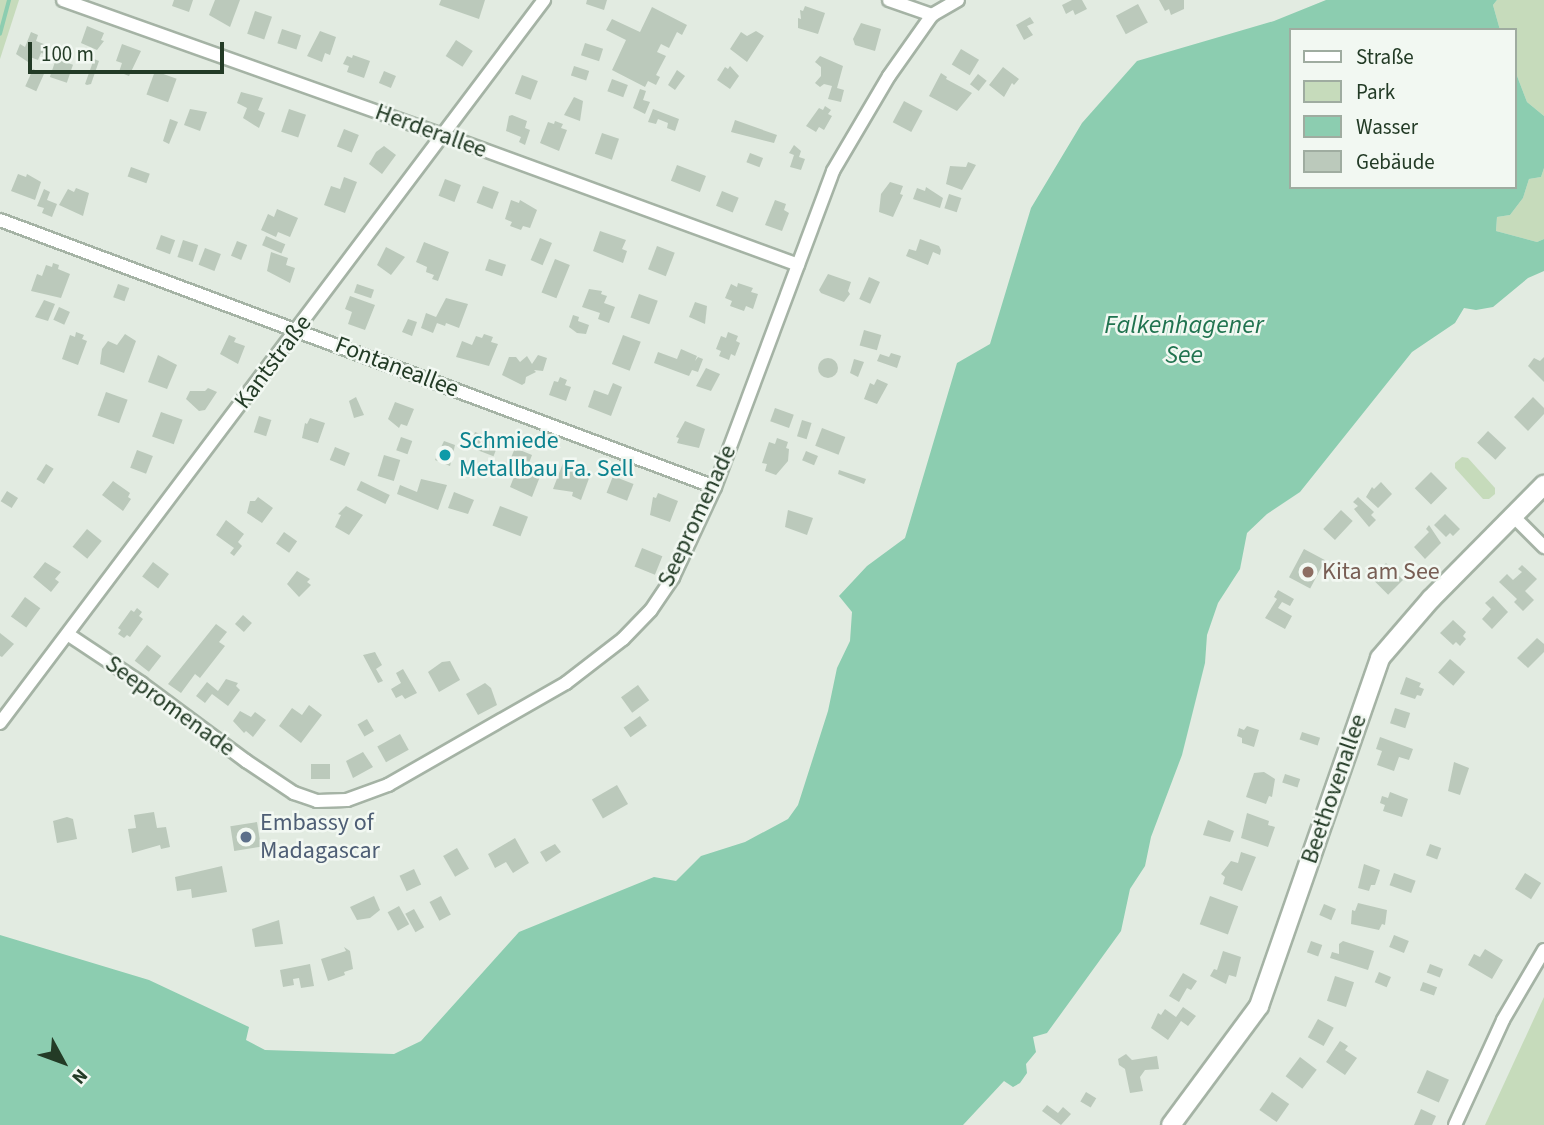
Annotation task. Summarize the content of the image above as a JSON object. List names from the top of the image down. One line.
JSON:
{"streets":{"street":["Herderallee","Kantstraße","Fontaneallee","Seepromenade","Beethovenallee"]},"crossings":[["Herderallee","Kantstraße"],["Herderallee","Seepromenade"],["Kantstraße","Fontaneallee"],["Kantstraße","Seepromenade"],["Fontaneallee","Seepromenade"]],"water":["Falkenhagener See"],"places":["Schmiede Metallbau Fa. Sell","Kita am See","Embassy of Madagascar"],"legend":["Straße","Park","Wasser","Gebäude"],"scale_bar":"100 m","north":"bottom right"}
